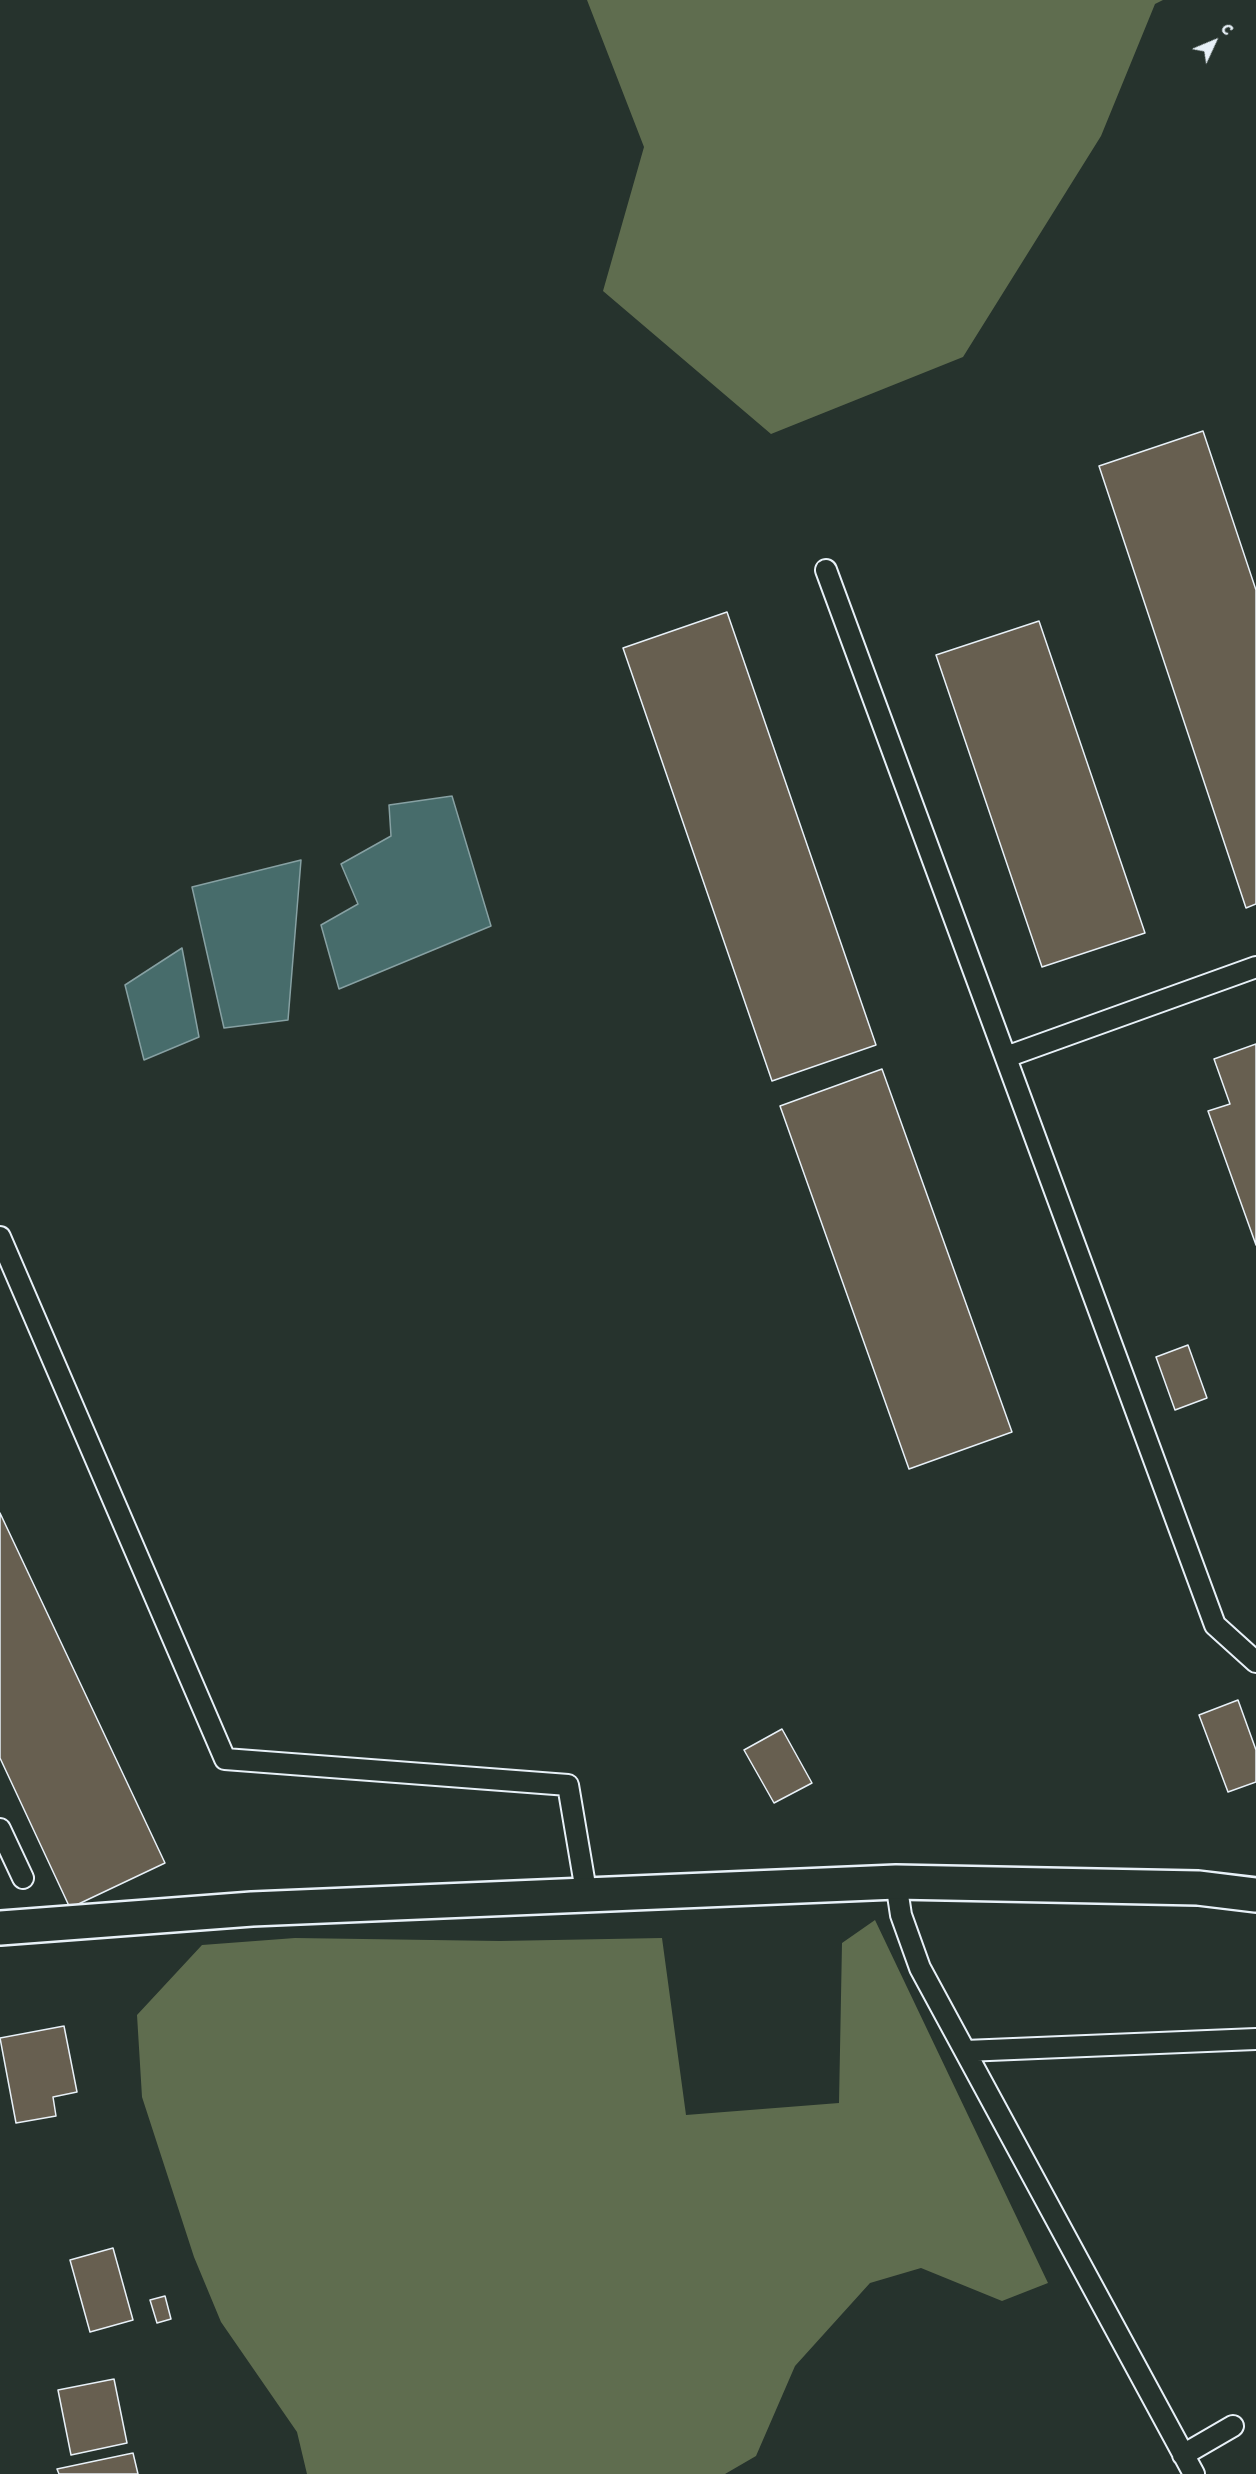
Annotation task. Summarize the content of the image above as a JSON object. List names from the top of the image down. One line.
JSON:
{"north":"top right"}
